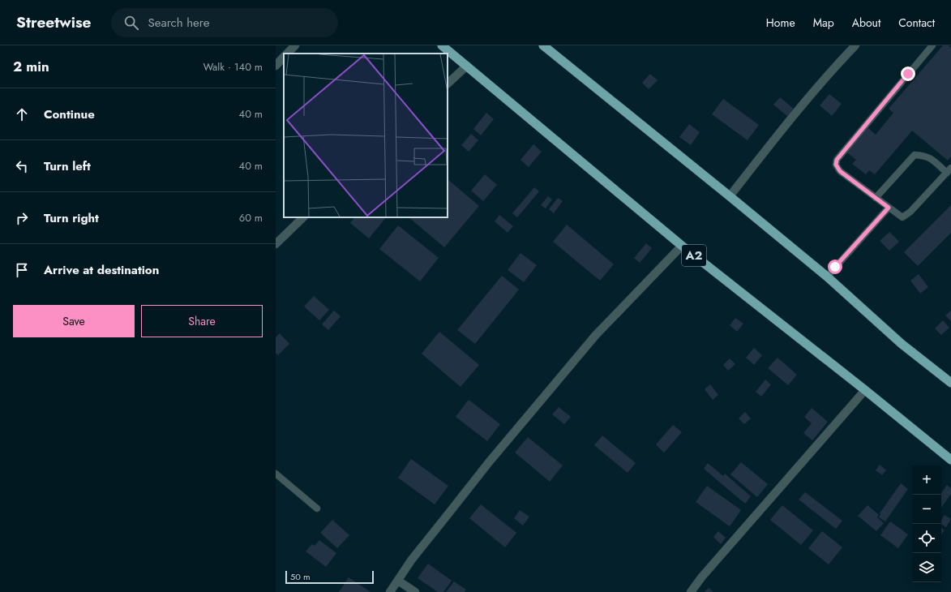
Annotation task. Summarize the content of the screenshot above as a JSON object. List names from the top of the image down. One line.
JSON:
{"streets":{"highway":["A2"]},"scale_bar":"50 m","page":{"header":"Streetwise","search":"Search here","nav":["Home","Map","About","Contact"],"heading":["2 min","Walk · 140 m"],"list":[["Continue","40 m"],["Turn left","40 m"],["Turn right","60 m"],"Arrive at destination"],"buttons":["Save","Share"],"map_buttons":["+","−"],"scale":"50 m"}}
